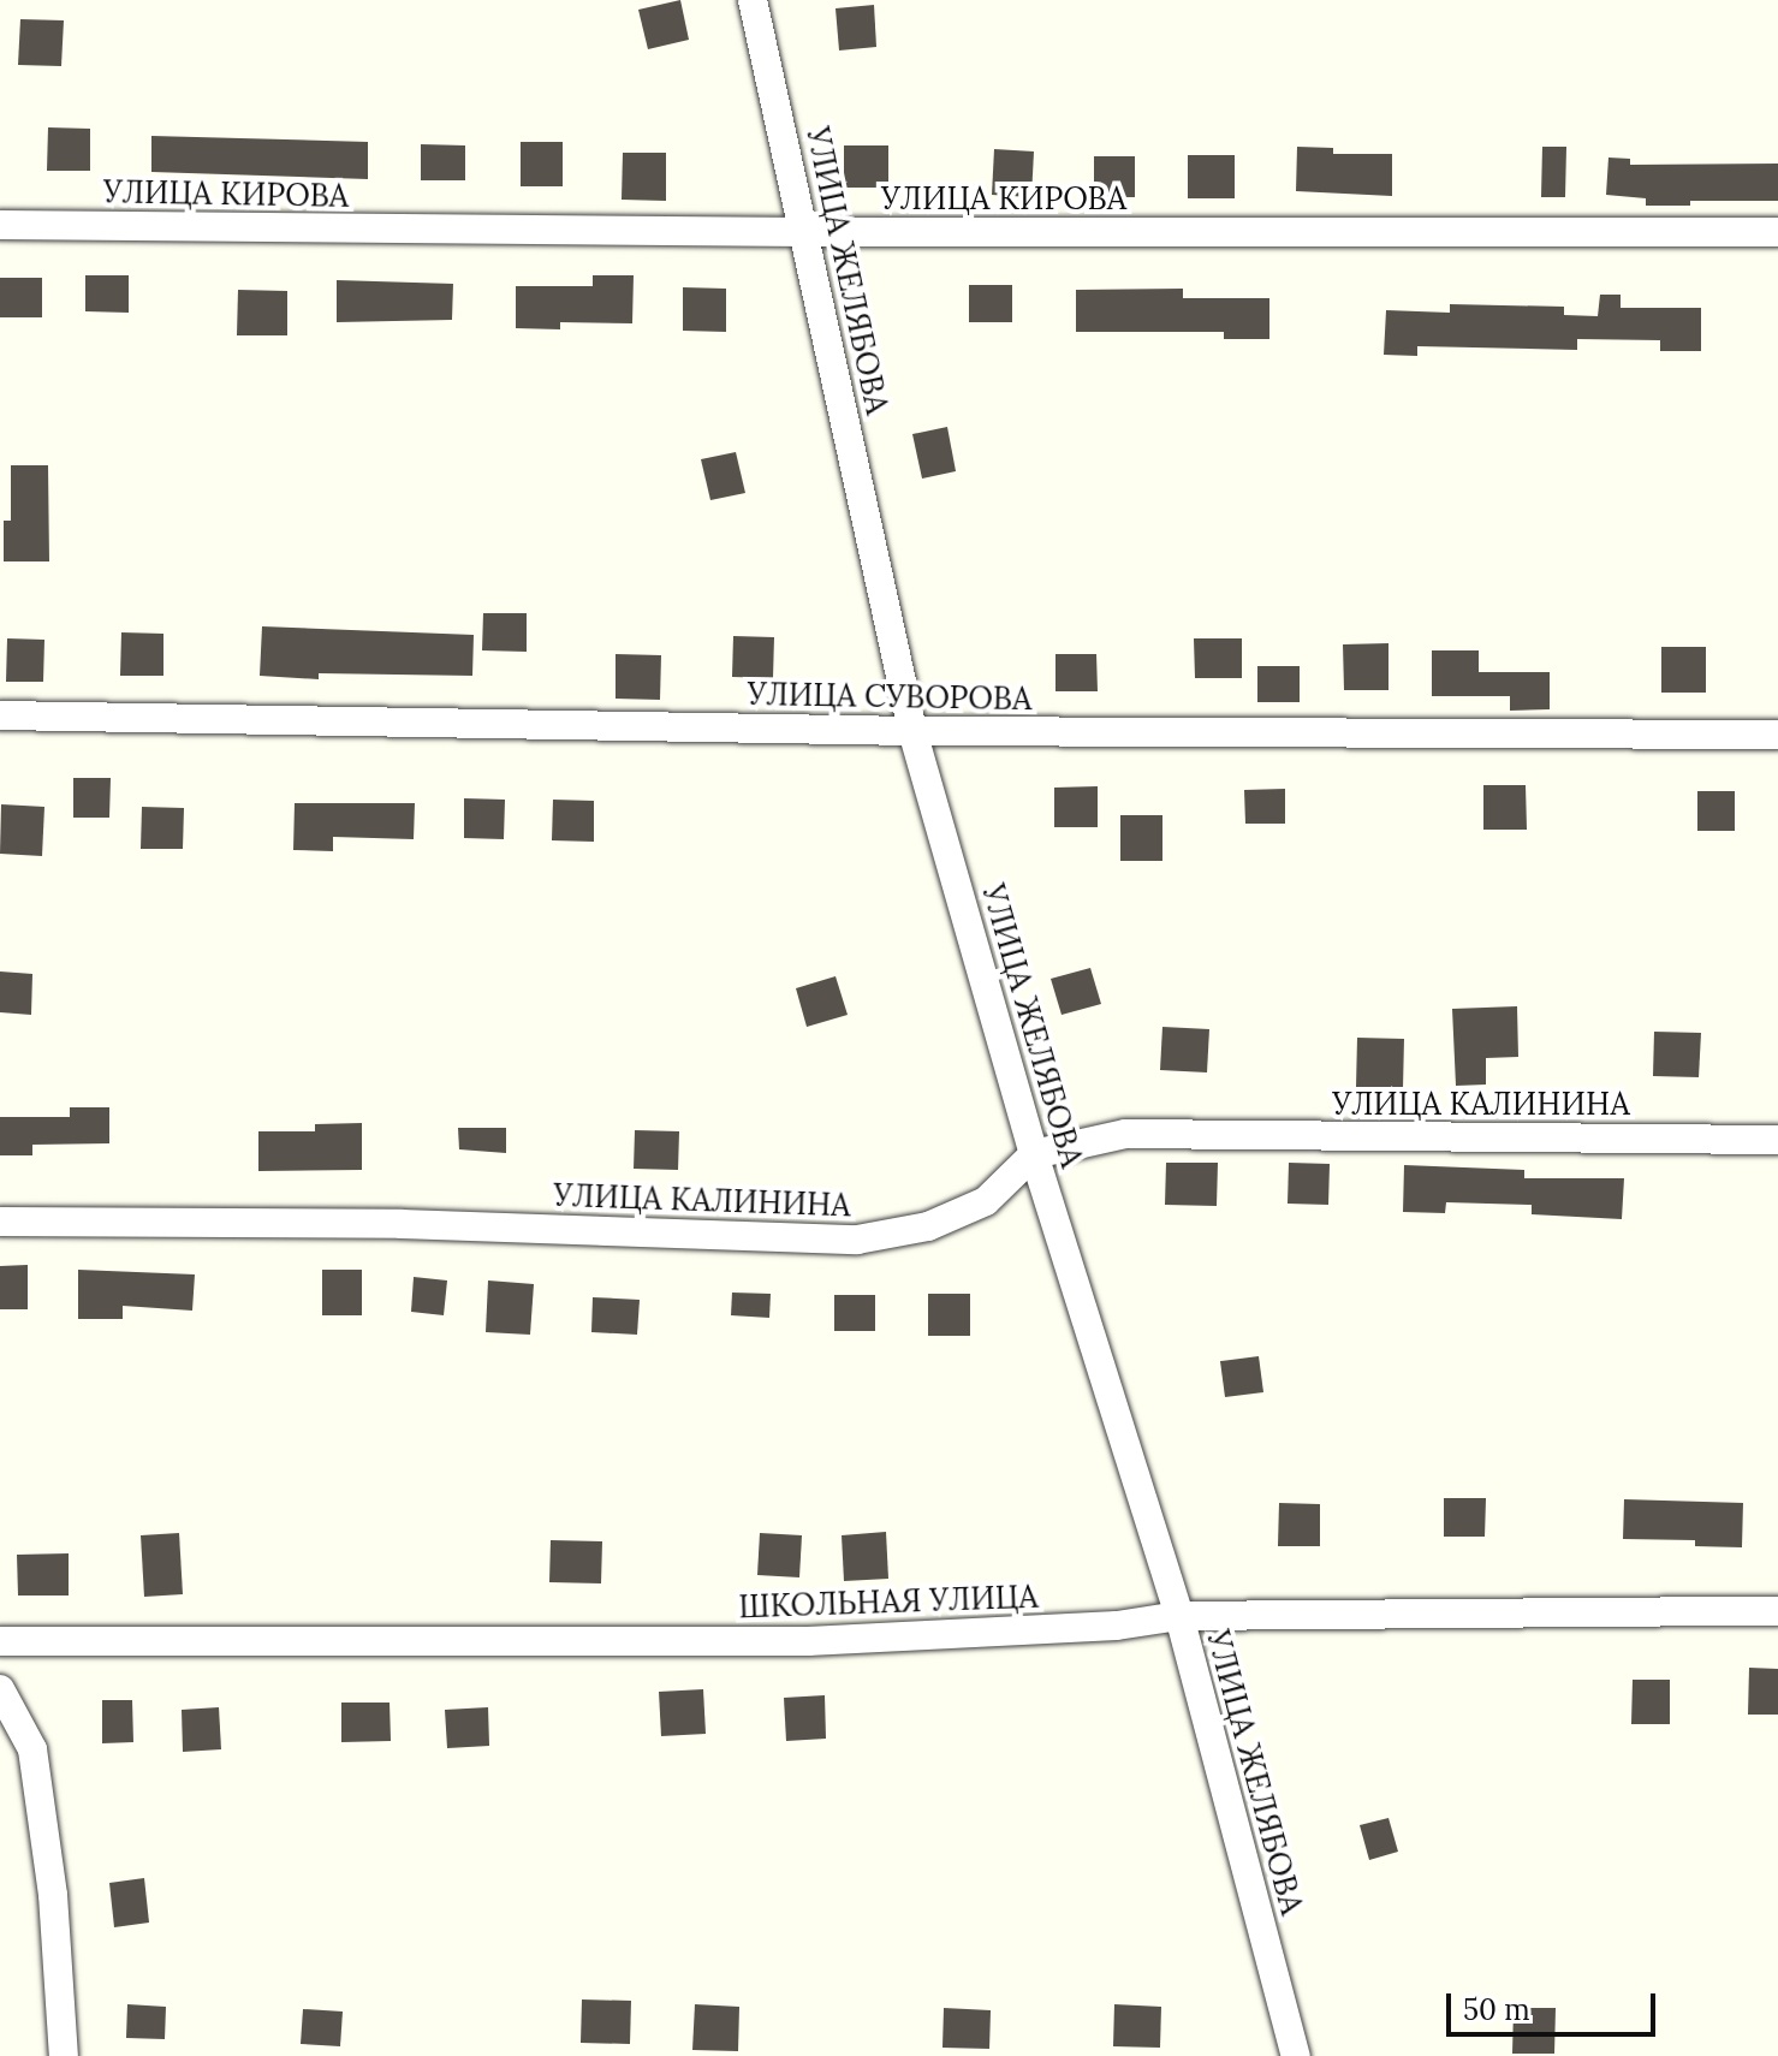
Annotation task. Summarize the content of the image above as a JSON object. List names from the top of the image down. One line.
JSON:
{"streets":{"street":["УЛИЦА КИРОВА","УЛИЦА ЖЕЛЯБОВА","УЛИЦА СУВОРОВА","УЛИЦА КАЛИНИНА","ШКОЛЬНАЯ УЛИЦА"]},"crossings":[["УЛИЦА КИРОВА","УЛИЦА ЖЕЛЯБОВА"],["УЛИЦА ЖЕЛЯБОВА","УЛИЦА СУВОРОВА"],["УЛИЦА ЖЕЛЯБОВА","УЛИЦА КАЛИНИНА"],["УЛИЦА ЖЕЛЯБОВА","ШКОЛЬНАЯ УЛИЦА"]],"scale_bar":"50 m"}
